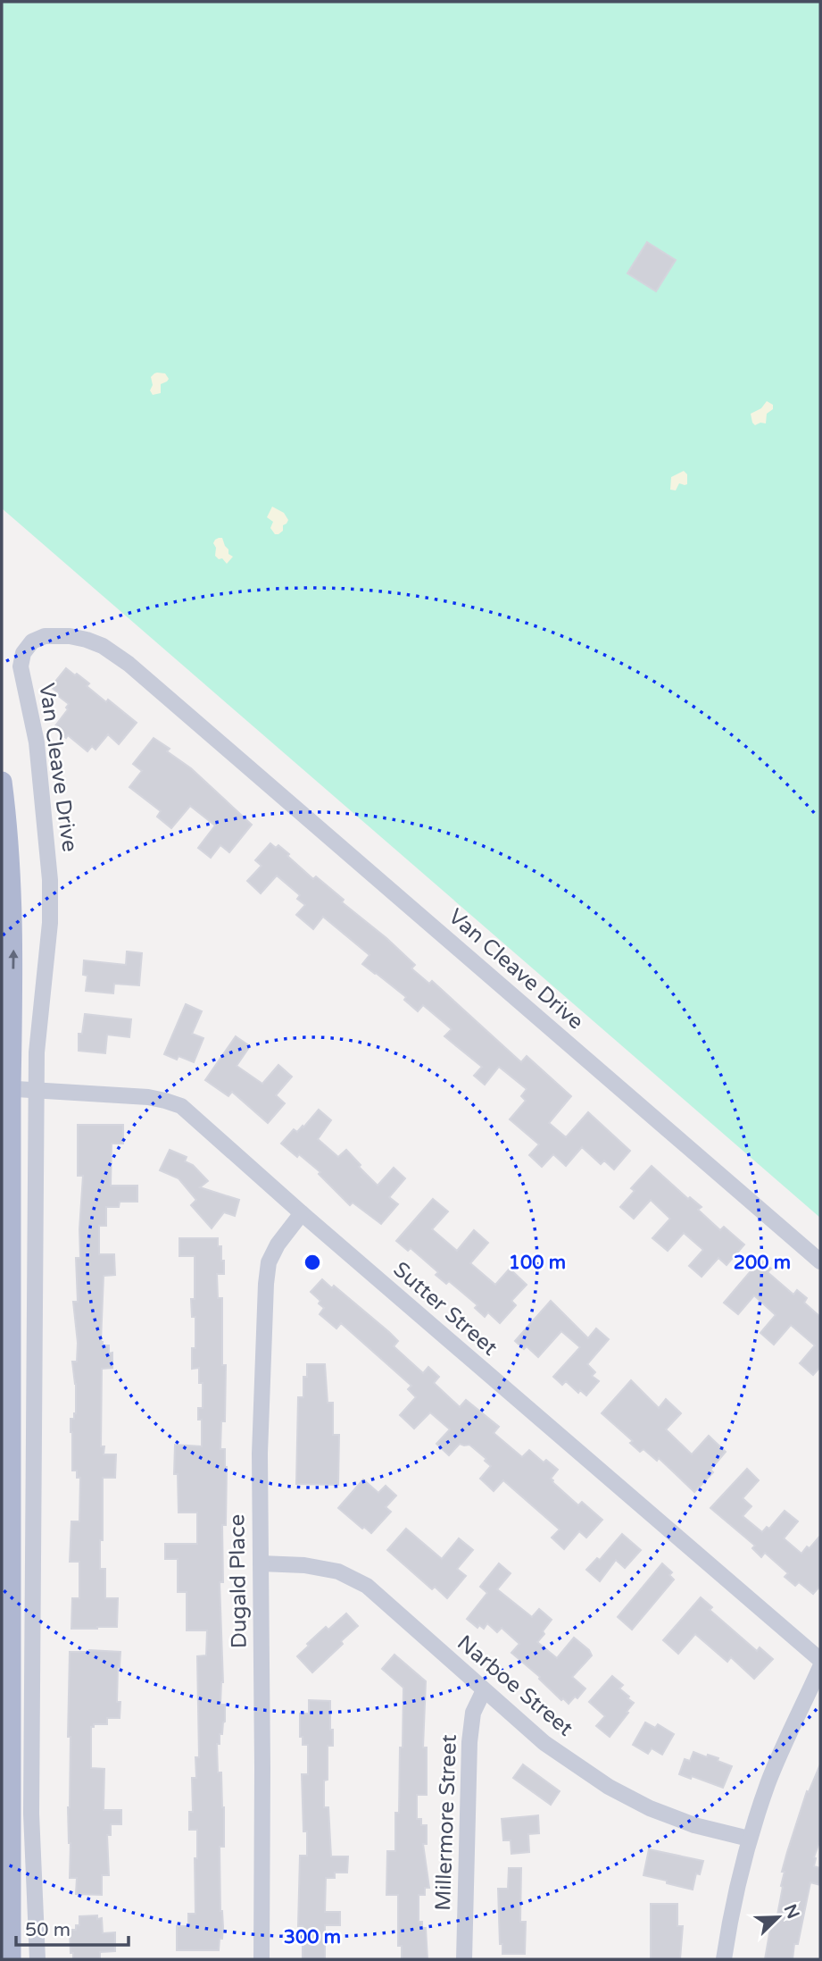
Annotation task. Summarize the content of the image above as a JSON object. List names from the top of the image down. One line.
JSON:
{"streets":{"street":["Van Cleave Drive","Sutter Street","Dugald Place","Narboe Street","Millermore Street"]},"crossings":[["Van Cleave Drive","Sutter Street"],["Sutter Street","Dugald Place"],["Dugald Place","Narboe Street"],["Narboe Street","Millermore Street"]],"scale_bar":"50 m","north":"top right","rings":["100 m","200 m","300 m"]}
